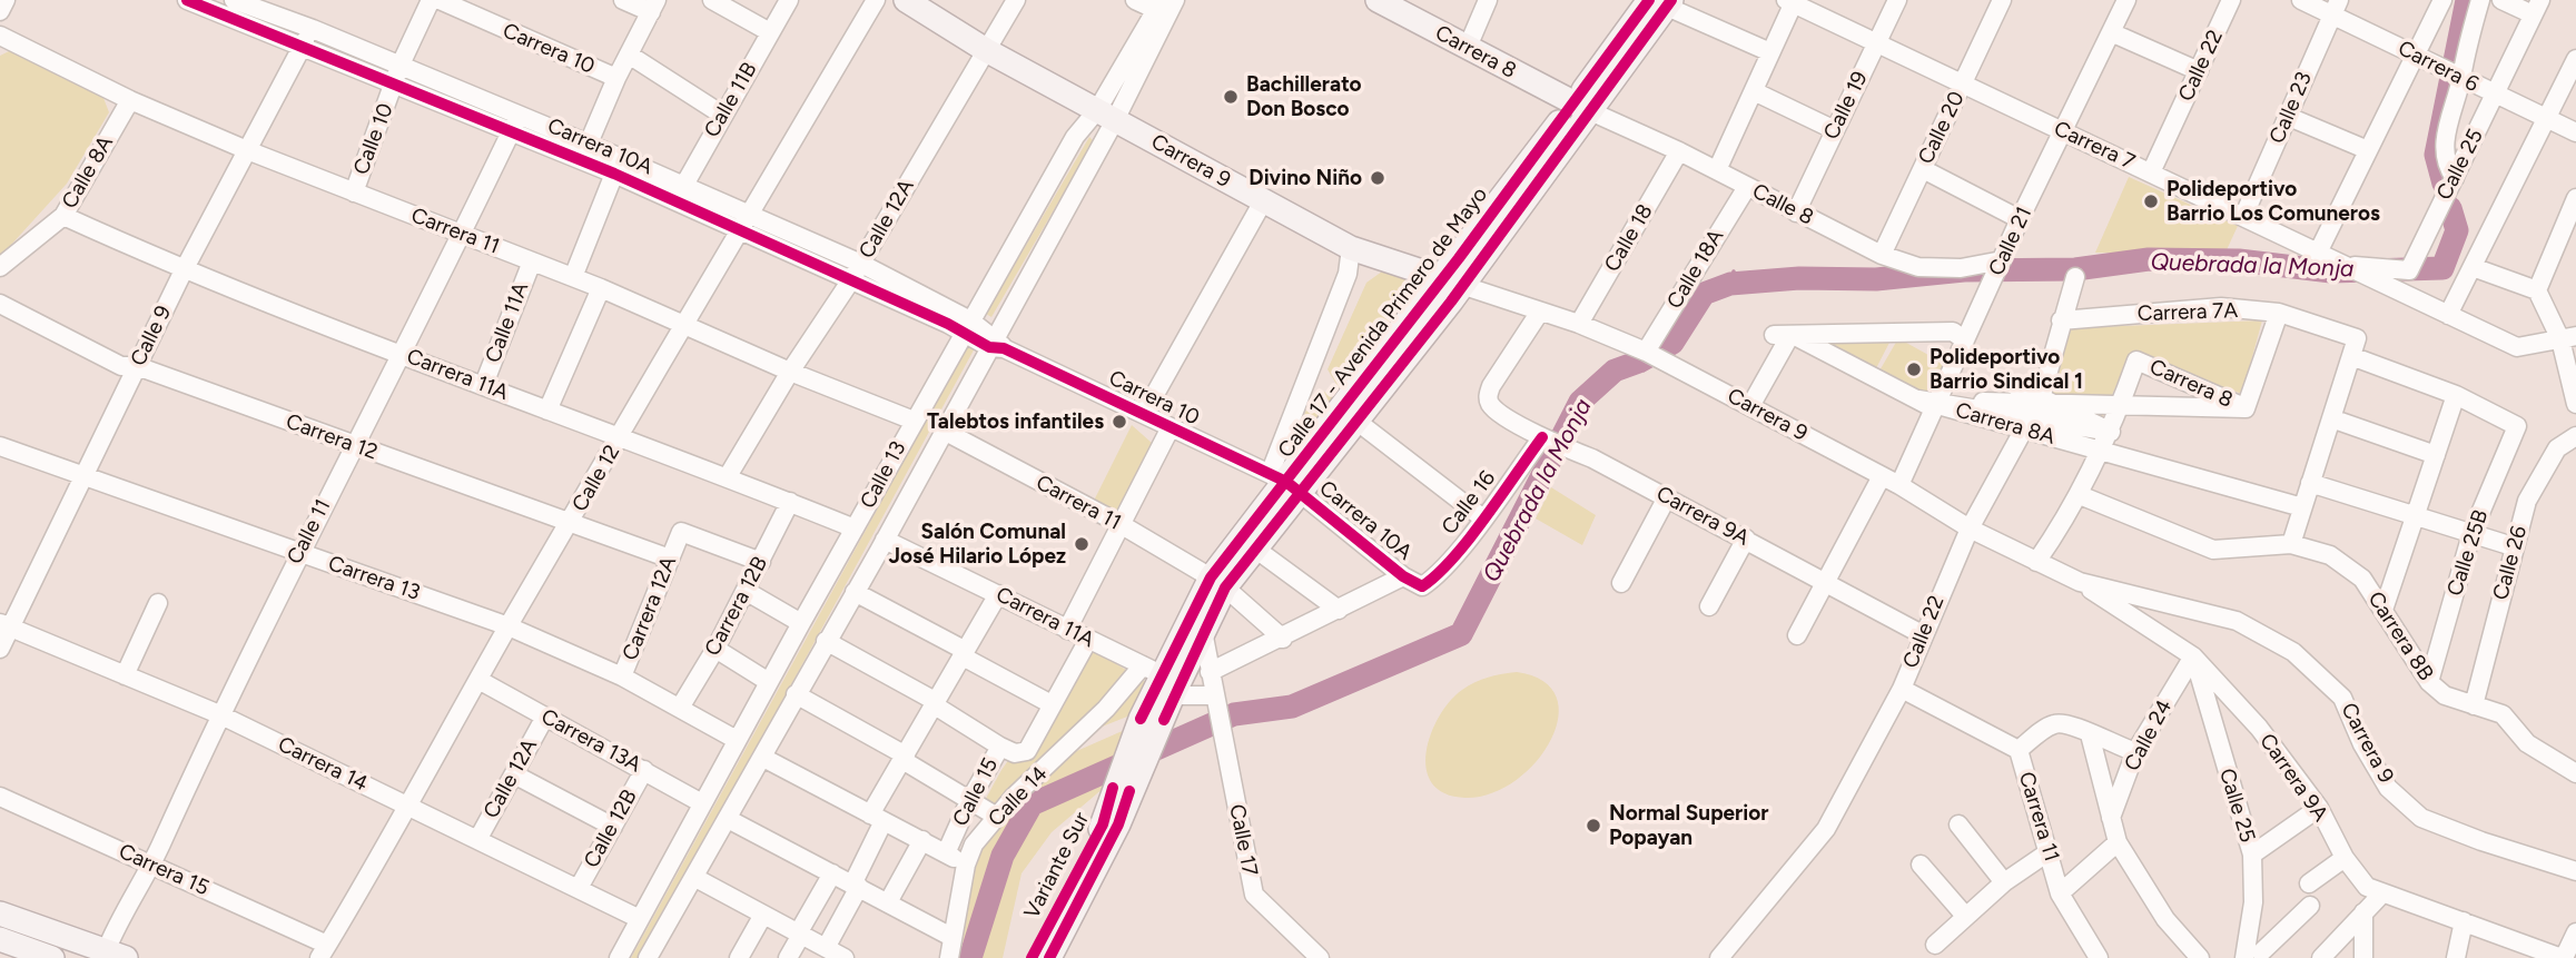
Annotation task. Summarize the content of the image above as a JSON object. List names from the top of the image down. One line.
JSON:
{"streets":{"main road":["Carrera 8","Carrera 9","Calle 17 - Avenida Primero de Mayo","Variante Sur"],"street":["Carrera 10","Calle 22","Carrera 6","Calle 11B","Calle 19","Calle 23","Calle 20","Calle 10","Carrera 7","Carrera 10A","Calle 25","Calle 8A","Calle 8","Calle 12A","Carrera 11","Calle 18","Calle 21","Calle 18A","Carrera 7A","Calle 11A","Calle 9","Carrera 11A","Carrera 8A","Carrera 12","Calle 13","Calle 12","Calle 16","Carrera 9A","Calle 11","Calle 25B","Calle 26","Carrera 13","Carrera 12B","Carrera 12A","Carrera 8B","Calle 24","Carrera 13A","Carrera 14","Calle 15","Calle 14","Calle 12B","Calle 17","Carrera 15"]},"crossings":[["Carrera 10","Calle 11B"],["Carrera 10","Carrera 10A"],["Carrera 10","Calle 17 - Avenida Primero de Mayo"],["Carrera 10","Calle 13"],["Carrera 8","Calle 8"],["Carrera 8","Calle 17 - Avenida Primero de Mayo"],["Carrera 8","Carrera 8A"],["Calle 22","Carrera 7"],["Calle 22","Carrera 9"],["Calle 22","Carrera 11"],["Calle 22","Carrera 7A"],["Calle 22","Carrera 8A"],["Calle 22","Carrera 9A"],["Carrera 6","Calle 23"],["Carrera 6","Calle 25"],["Calle 11B","Carrera 10A"],["Calle 19","Carrera 7"],["Calle 19","Calle 8"],["Calle 23","Carrera 7"],["Calle 20","Carrera 7"],["Calle 20","Calle 8"],["Calle 10","Carrera 10A"],["Calle 10","Carrera 11"],["Carrera 7","Calle 25"],["Carrera 7","Calle 21"],["Carrera 10A","Calle 12A"],["Carrera 10A","Calle 17 - Avenida Primero de Mayo"],["Carrera 10A","Calle 9"],["Carrera 10A","Calle 13"],["Carrera 10A","Calle 12"],["Carrera 10A","Calle 16"],["Carrera 10A","Calle 11"],["Carrera 9","Calle 12A"],["Carrera 9","Calle 18"],["Carrera 9","Calle 21"],["Carrera 9","Calle 18A"],["Carrera 9","Calle 17 - Avenida Primero de Mayo"],["Carrera 9","Calle 13"],["Carrera 9","Carrera 9A"],["Calle 25","Carrera 9A"],["Calle 25","Calle 24"],["Calle 8A","Carrera 11"],["Calle 8A","Carrera 11A"],["Calle 8","Calle 18"],["Calle 8","Calle 21"],["Calle 8","Calle 18A"],["Calle 8","Calle 17 - Avenida Primero de Mayo"],["Calle 12A","Carrera 11"],["Calle 12A","Carrera 11A"],["Calle 12A","Carrera 13A"],["Calle 12A","Carrera 14"],["Carrera 11","Calle 11A"],["Carrera 11","Calle 17 - Avenida Primero de Mayo"],["Carrera 11","Calle 9"],["Carrera 11","Calle 13"],["Carrera 11","Calle 12"],["Carrera 11","Calle 11"],["Calle 21","Carrera 8A"],["Calle 11A","Carrera 11A"],["Calle 17 - Avenida Primero de Mayo","Carrera 11A"],["Calle 17 - Avenida Primero de Mayo","Calle 14"],["Calle 17 - Avenida Primero de Mayo","Calle 17"],["Calle 17 - Avenida Primero de Mayo","Variante Sur"],["Calle 9","Carrera 11A"],["Calle 9","Carrera 12"],["Calle 9","Carrera 13"],["Calle 9","Carrera 14"],["Carrera 11A","Calle 13"],["Carrera 11A","Calle 12"],["Carrera 11A","Calle 11"],["Carrera 11A","Carrera 12B"],["Carrera 11A","Calle 15"],["Carrera 11A","Calle 14"],["Carrera 12","Calle 12"],["Carrera 12","Calle 11"],["Carrera 12","Carrera 12A"],["Calle 13","Carrera 13"],["Calle 13","Carrera 13A"],["Calle 13","Carrera 14"],["Calle 12","Carrera 13"],["Calle 12","Carrera 13A"],["Calle 12","Carrera 14"],["Calle 12","Carrera 15"],["Calle 16","Carrera 9A"],["Carrera 9A","Calle 24"],["Calle 11","Carrera 13"],["Calle 11","Carrera 14"],["Calle 11","Carrera 15"],["Calle 25B","Carrera 8B"],["Calle 26","Carrera 8B"],["Carrera 13","Carrera 12B"],["Carrera 13","Carrera 12A"],["Carrera 12B","Carrera 12A"],["Carrera 13A","Calle 12B"],["Carrera 14","Calle 12B"]],"water":["Quebrada la Monja"],"places":["Bachillerato Don Bosco","Divino Niño","Polideportivo Barrio Los Comuneros","Polideportivo Barrio Sindical 1","Talebtos infantiles","Salón Comunal José Hilario López","Normal Superior Popayan"]}
